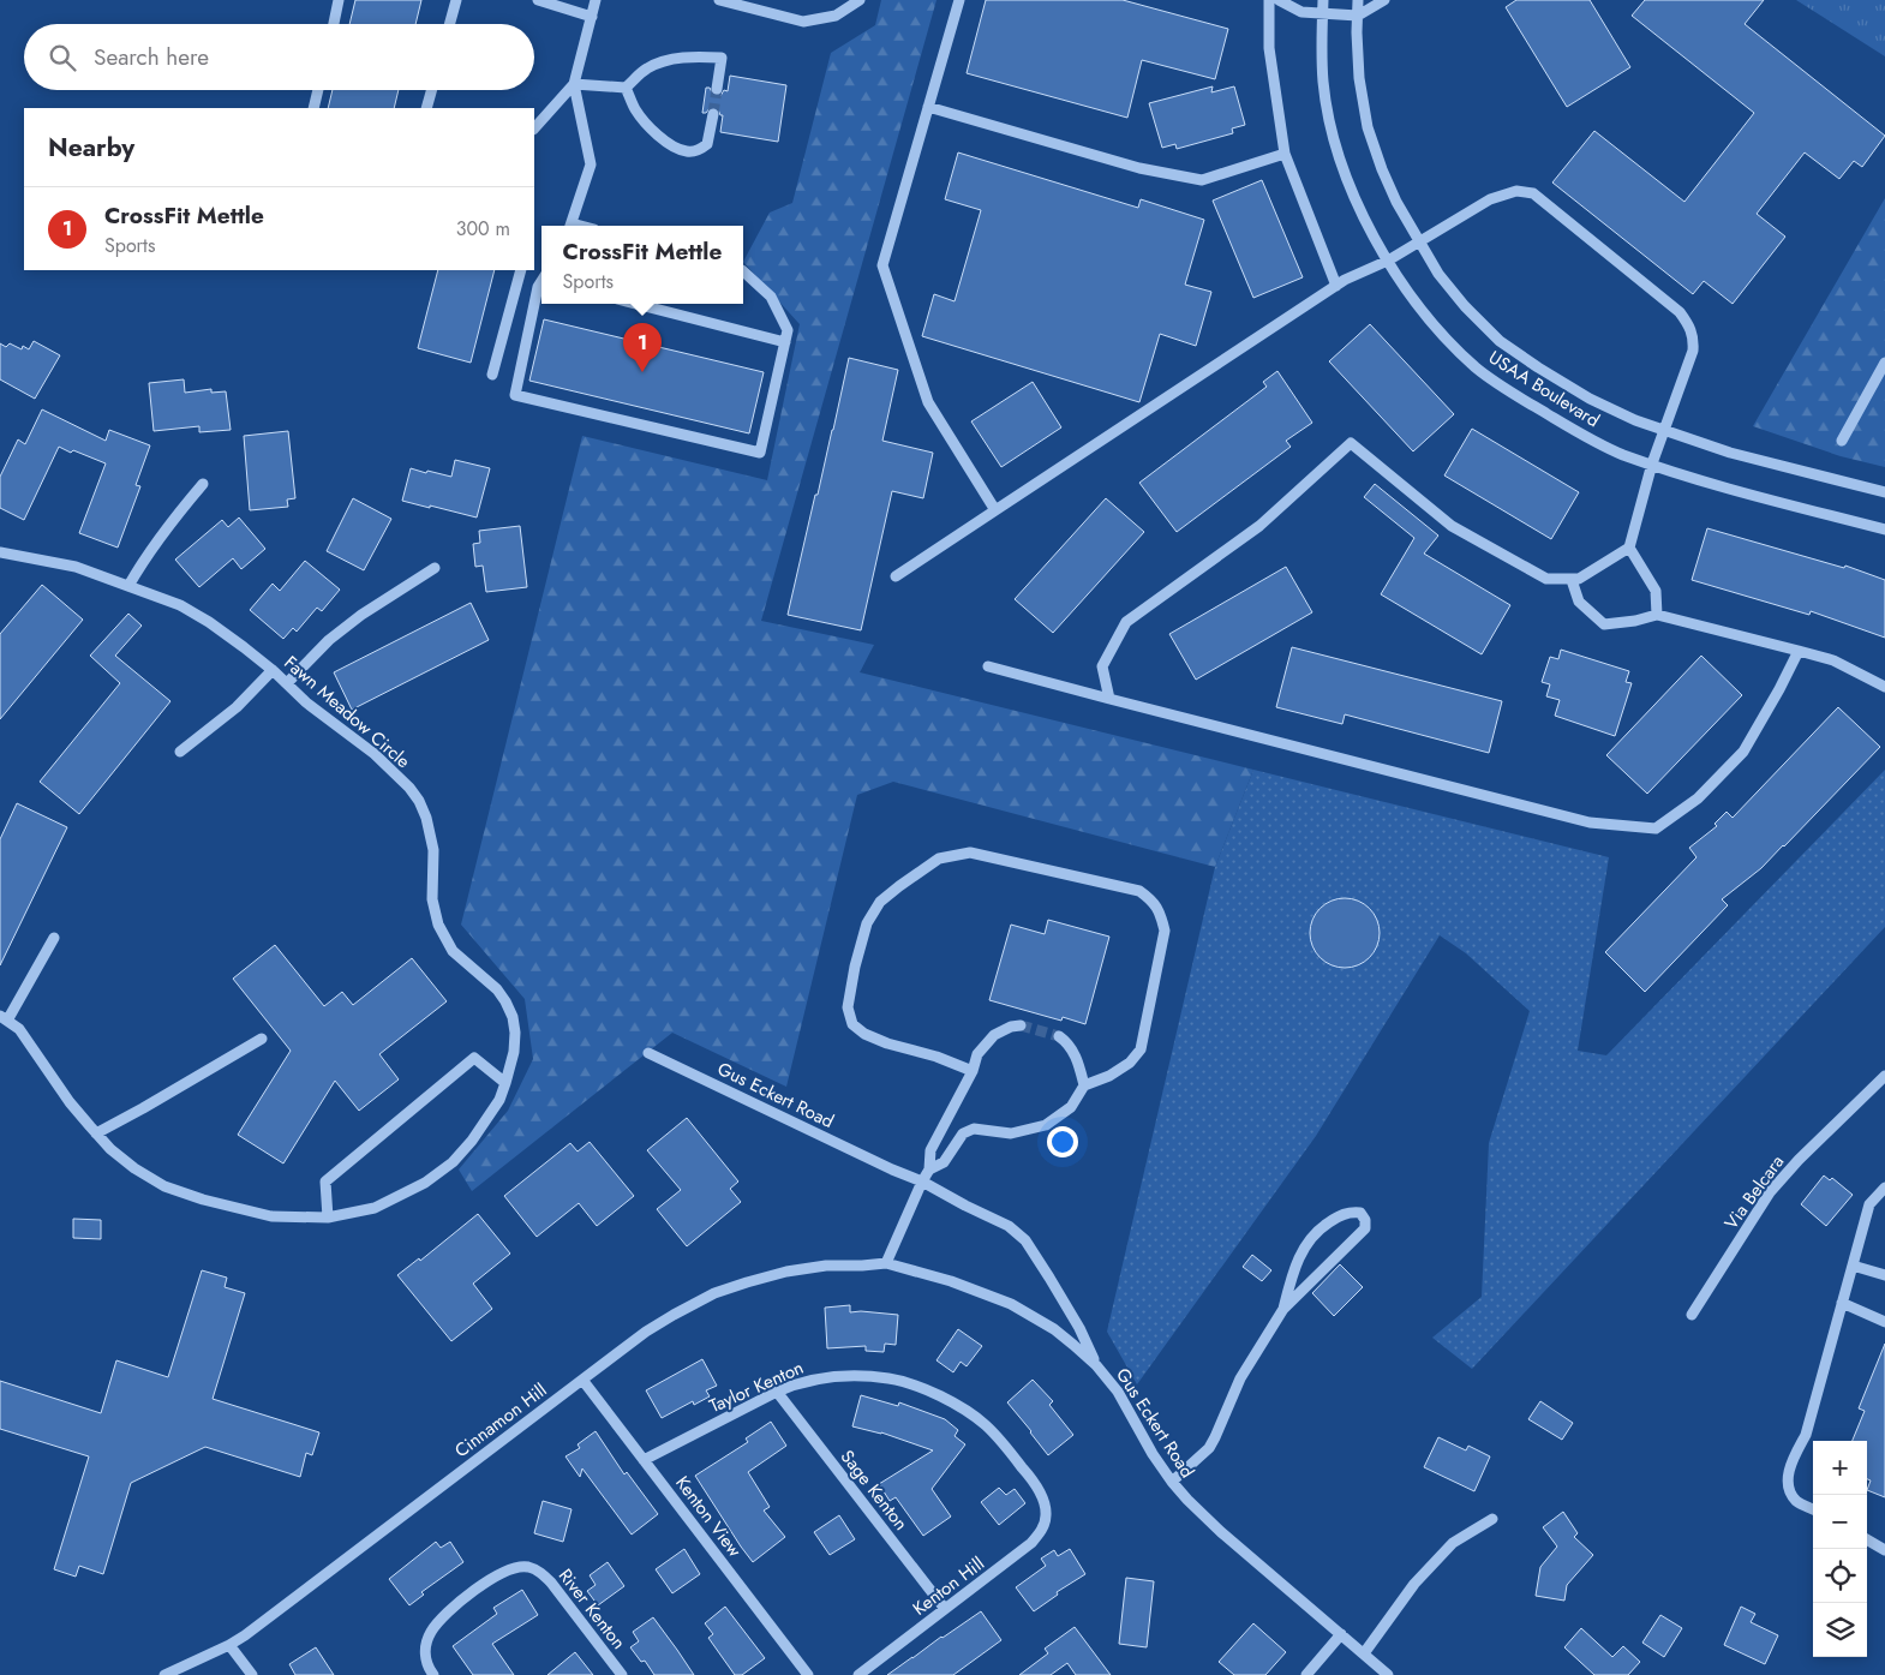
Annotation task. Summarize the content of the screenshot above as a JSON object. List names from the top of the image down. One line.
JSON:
{"streets":{"street":["USAA Boulevard","Fawn Meadow Circle","Gus Eckert Road","Via Belcara","Taylor Kenton","Cinnamon Hill","Sage Kenton","Kenton View","Kenton Hill","River Kenton"]},"crossings":[["Gus Eckert Road","Cinnamon Hill"],["Taylor Kenton","Sage Kenton"],["Taylor Kenton","Kenton View"],["Taylor Kenton","Kenton Hill"],["Cinnamon Hill","Kenton View"],["Sage Kenton","Kenton Hill"]],"page":{"search":"Search here","heading":"Nearby","list":[{"mark":"1","name":"CrossFit Mettle","note":"Sports","value":"300 m"}],"popup":["CrossFit Mettle","Sports"],"pins":"1","map_buttons":["+","−"]}}
